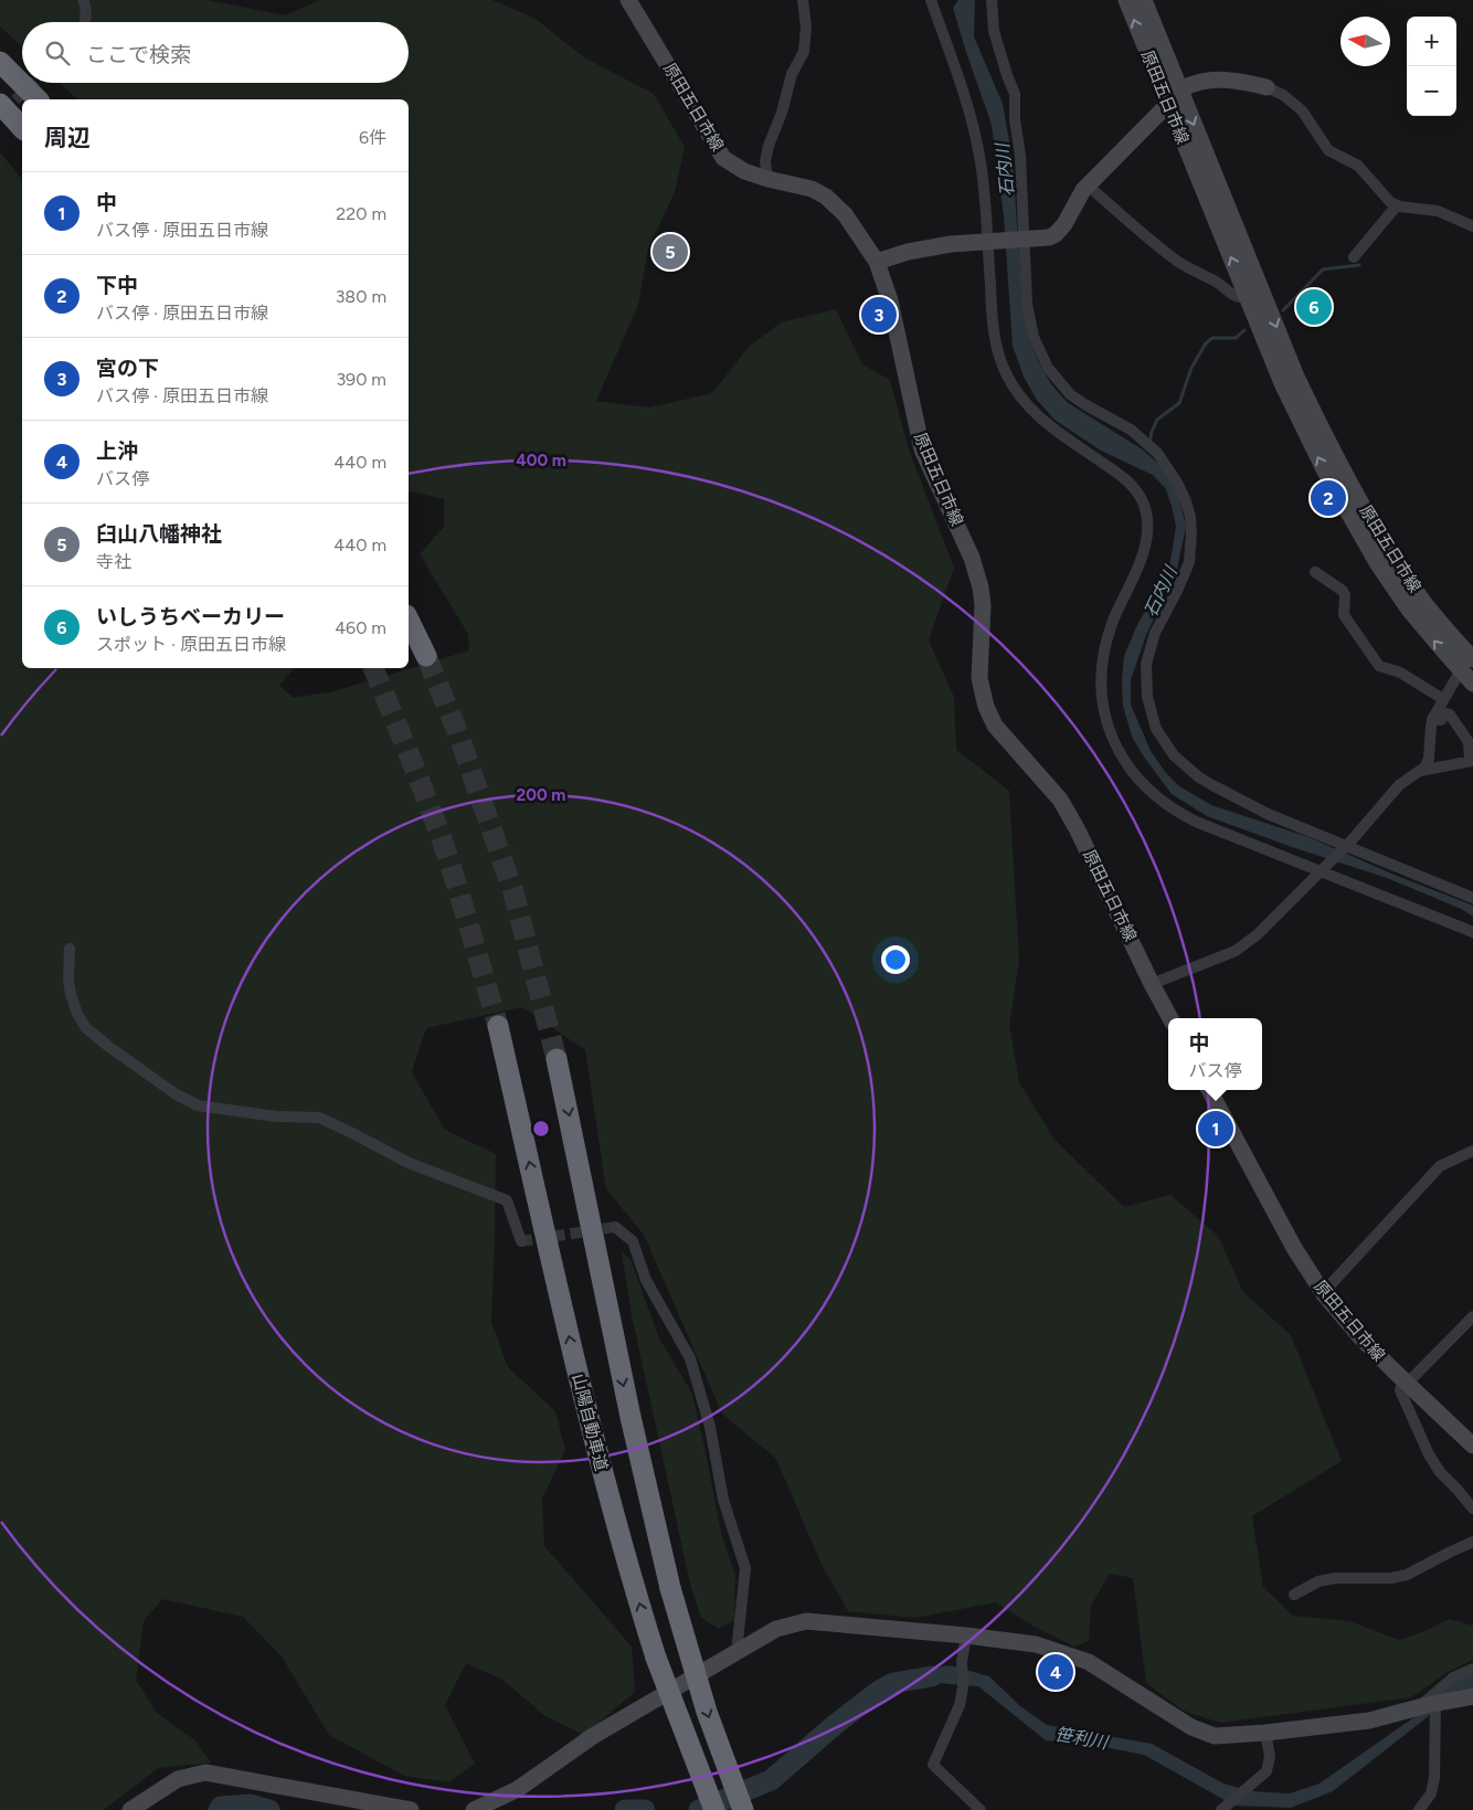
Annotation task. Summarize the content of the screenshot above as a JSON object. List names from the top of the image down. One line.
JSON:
{"streets":{"highway":["山陽自動車道"],"main road":["原田五日市線"]},"water":["石内川","笹利川"],"north":"left","page":{"map_buttons":["+","−"],"search":"ここで検索","heading":["周辺","6件"],"list":[{"mark":"1","name":"中","note":"バス停 · 原田五日市線","value":"220 m"},{"mark":"2","name":"下中","note":"バス停 · 原田五日市線","value":"380 m"},{"mark":"3","name":"宮の下","note":"バス停 · 原田五日市線","value":"390 m"},{"mark":"4","name":"上沖","note":"バス停","value":"440 m"},{"mark":"5","name":"臼山八幡神社","note":"寺社","value":"440 m"},{"mark":"6","name":"いしうちベーカリー","note":"スポット · 原田五日市線","value":"460 m"}],"pins":["5","6","3","2","1","4"],"popup":["中","バス停"]},"rings":["400 m","200 m"]}
